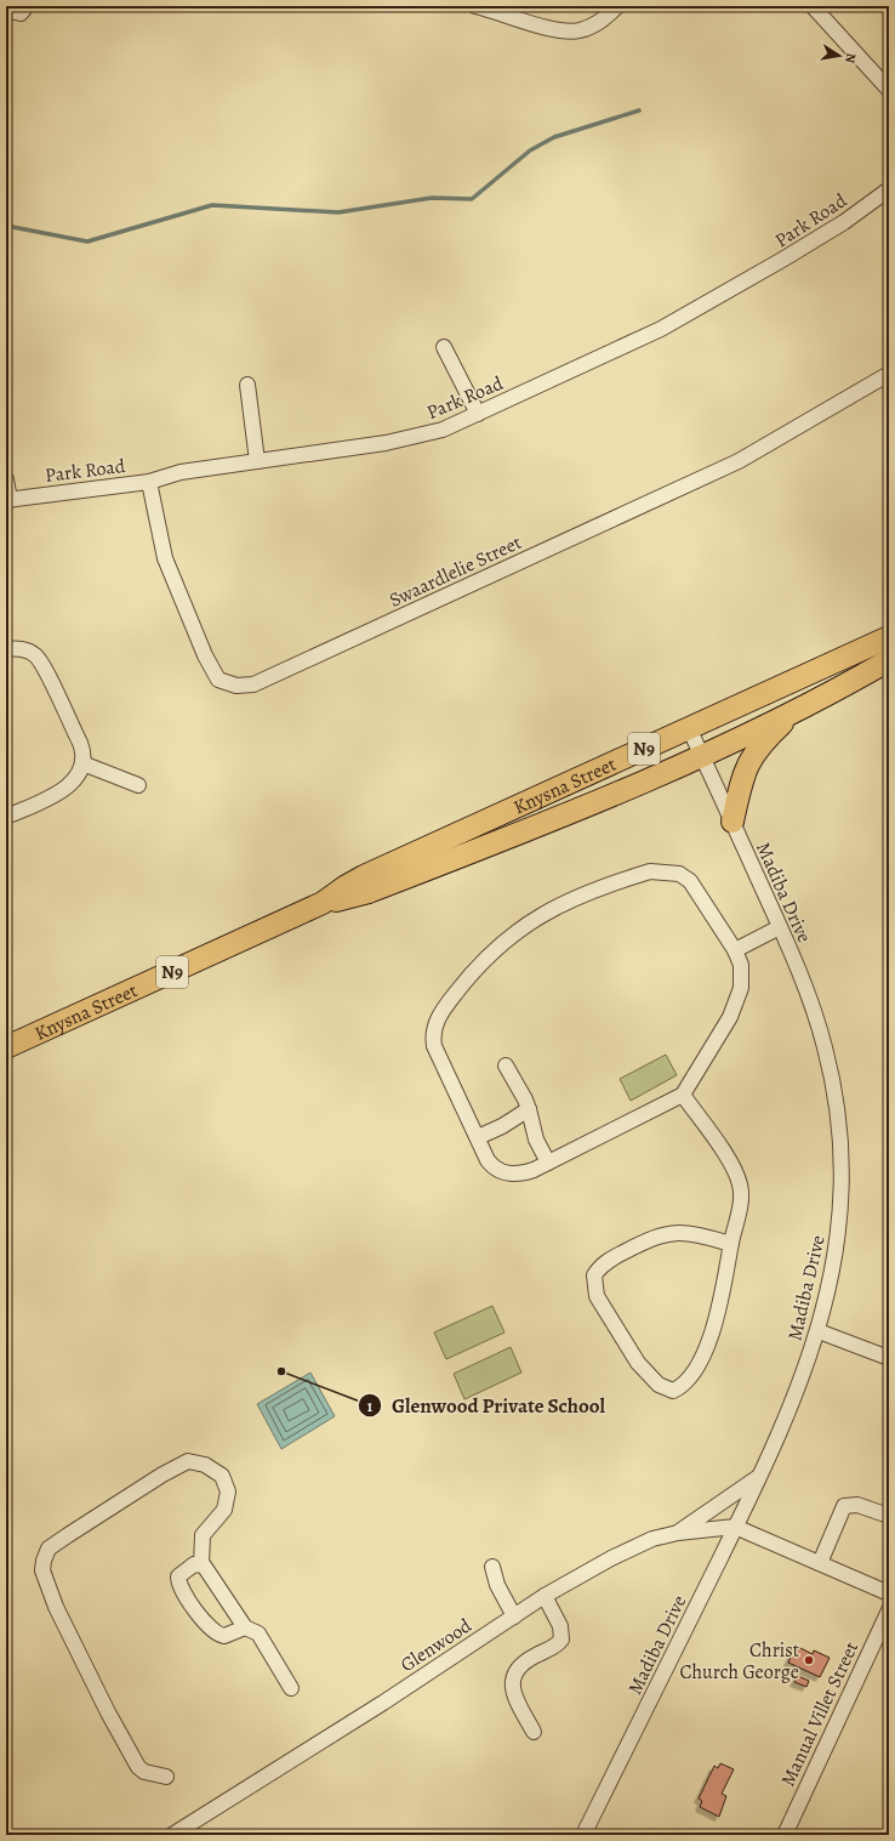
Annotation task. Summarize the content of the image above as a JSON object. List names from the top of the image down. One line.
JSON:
{"streets":{"highway":["N9","Knysna Street"],"street":["Park Road","Swaardlelie Street","Madiba Drive","Glenwood","Manual Villet Street"]},"crossings":[["Park Road","Swaardlelie Street"],["Knysna Street","Madiba Drive"],["Madiba Drive","Glenwood"]],"places":["Glenwood Private School","Christ Church George"],"north":"right"}
